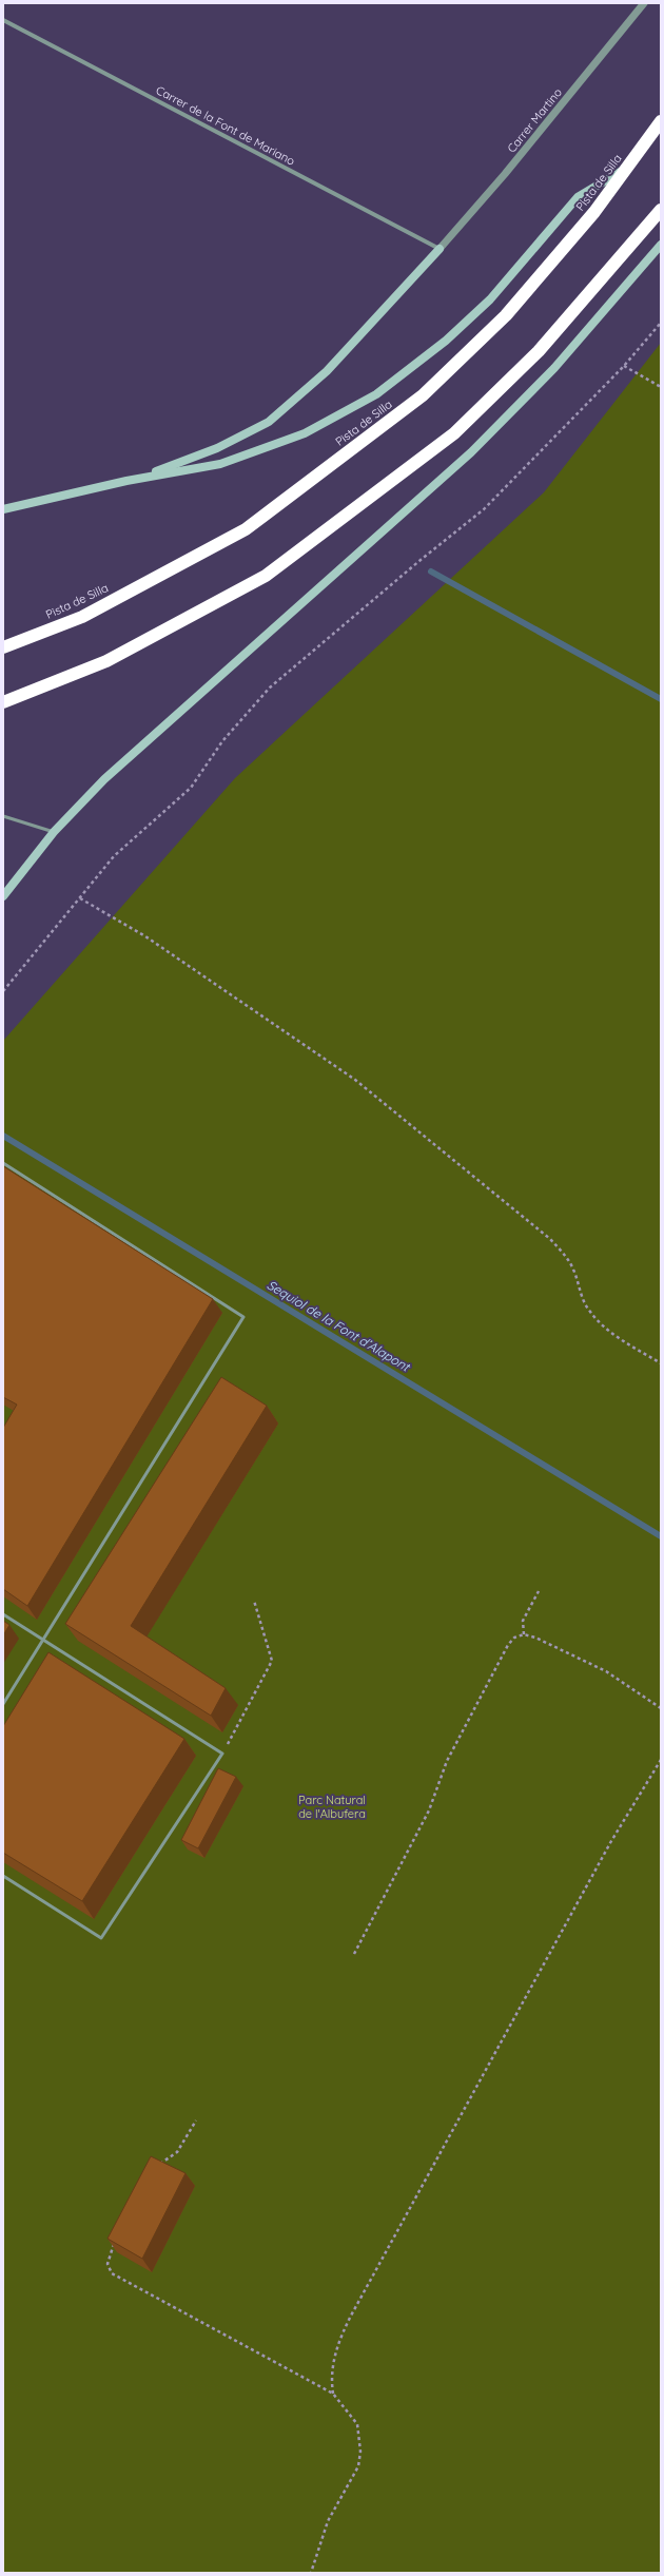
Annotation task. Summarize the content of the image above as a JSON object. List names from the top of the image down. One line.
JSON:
{"streets":{"highway":["Pista de Silla"],"street":["Carrer Martino","Carrer de la Font de Mariano"]},"crossings":[["Carrer Martino","Carrer de la Font de Mariano"]],"water":["Sequiol de la Font d’Alapont"],"parks":["Parc Natural de l'Albufera"]}
